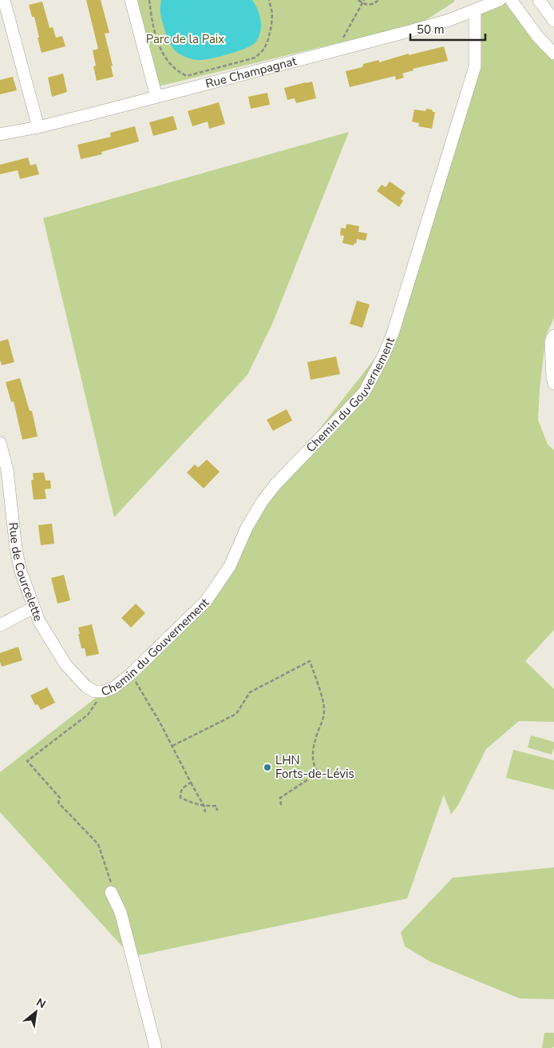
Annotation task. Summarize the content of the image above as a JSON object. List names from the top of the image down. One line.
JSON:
{"streets":{"street":["Rue Champagnat","Chemin du Gouvernement","Rue de Courcelette"]},"crossings":[["Rue Champagnat","Chemin du Gouvernement"],["Chemin du Gouvernement","Rue de Courcelette"]],"parks":["Parc de la Paix"],"places":["LHN Forts-de-Lévis"],"scale_bar":"50 m","north":"top right"}
